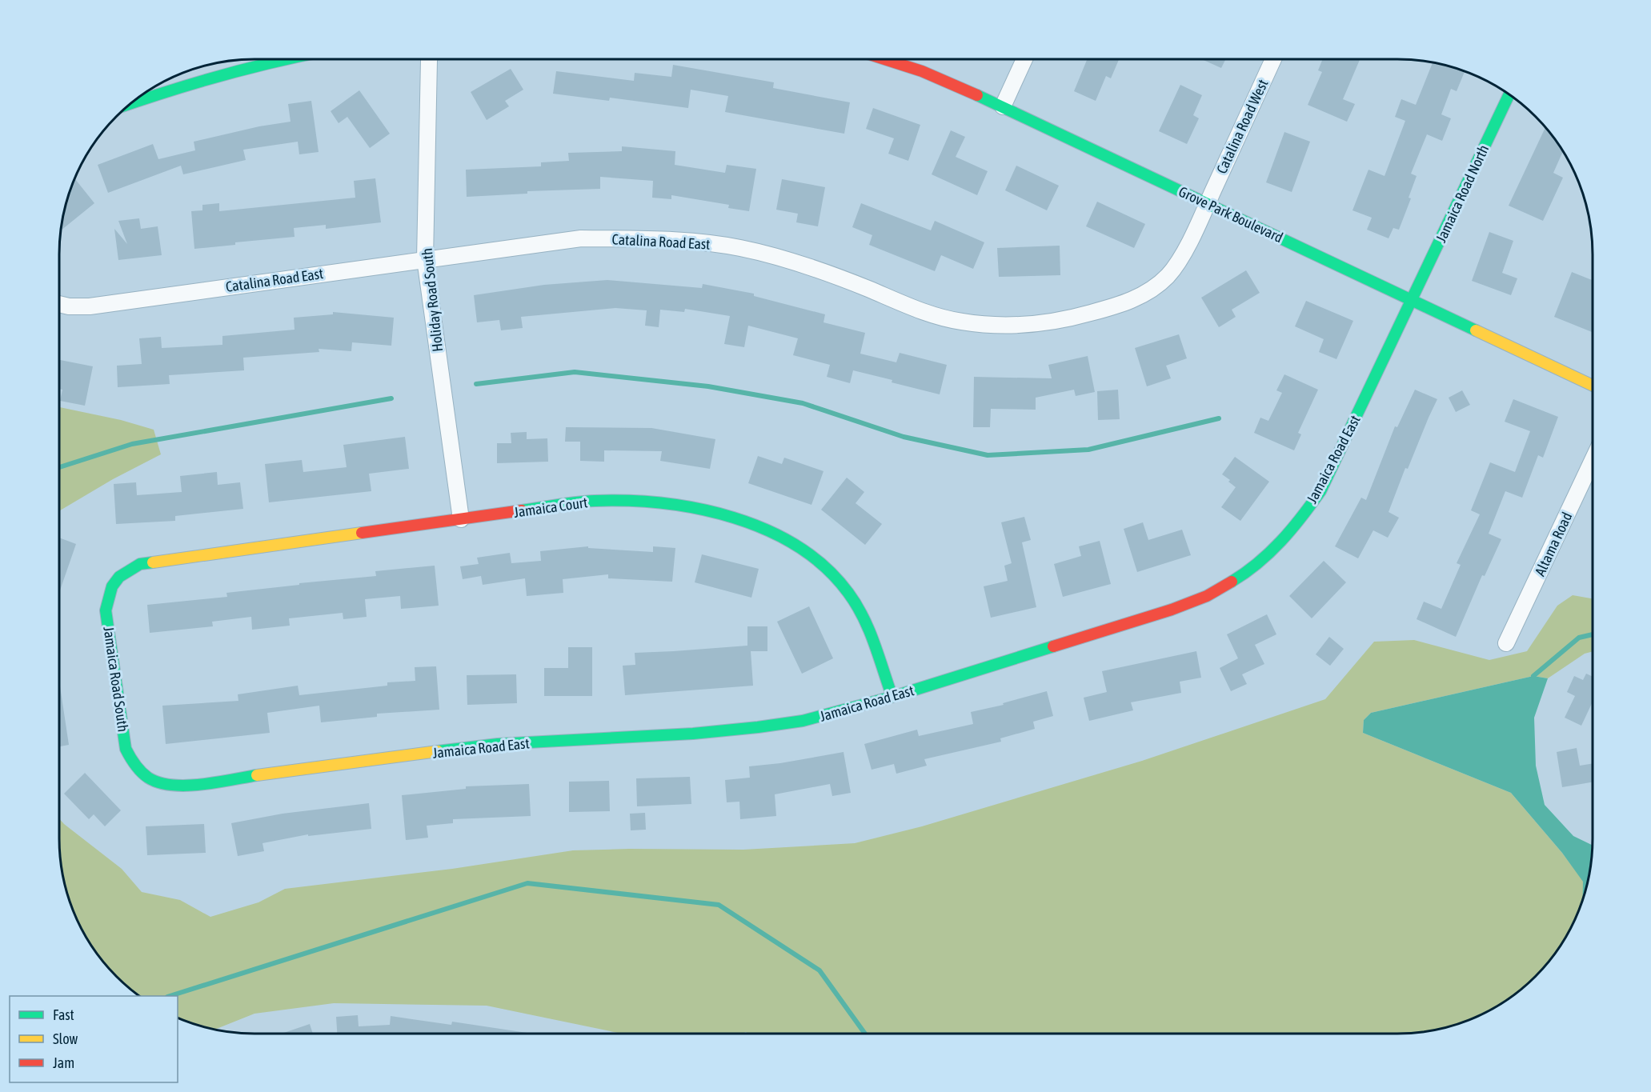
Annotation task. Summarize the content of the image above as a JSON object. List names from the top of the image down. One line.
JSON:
{"streets":{"street":["Catalina Road West","Jamaica Road North","Grove Park Boulevard","Catalina Road East","Holiday Road South","Jamaica Road East","Jamaica Court","Altama Road","Jamaica Road South"]},"crossings":[["Catalina Road West","Grove Park Boulevard"],["Catalina Road West","Catalina Road East"],["Jamaica Road North","Grove Park Boulevard"],["Jamaica Road North","Jamaica Road East"],["Grove Park Boulevard","Catalina Road East"],["Grove Park Boulevard","Jamaica Road East"],["Catalina Road East","Holiday Road South"],["Holiday Road South","Jamaica Court"],["Jamaica Road East","Jamaica Court"],["Jamaica Road East","Jamaica Road South"],["Jamaica Court","Jamaica Road South"]],"legend":["Fast","Slow","Jam"]}
